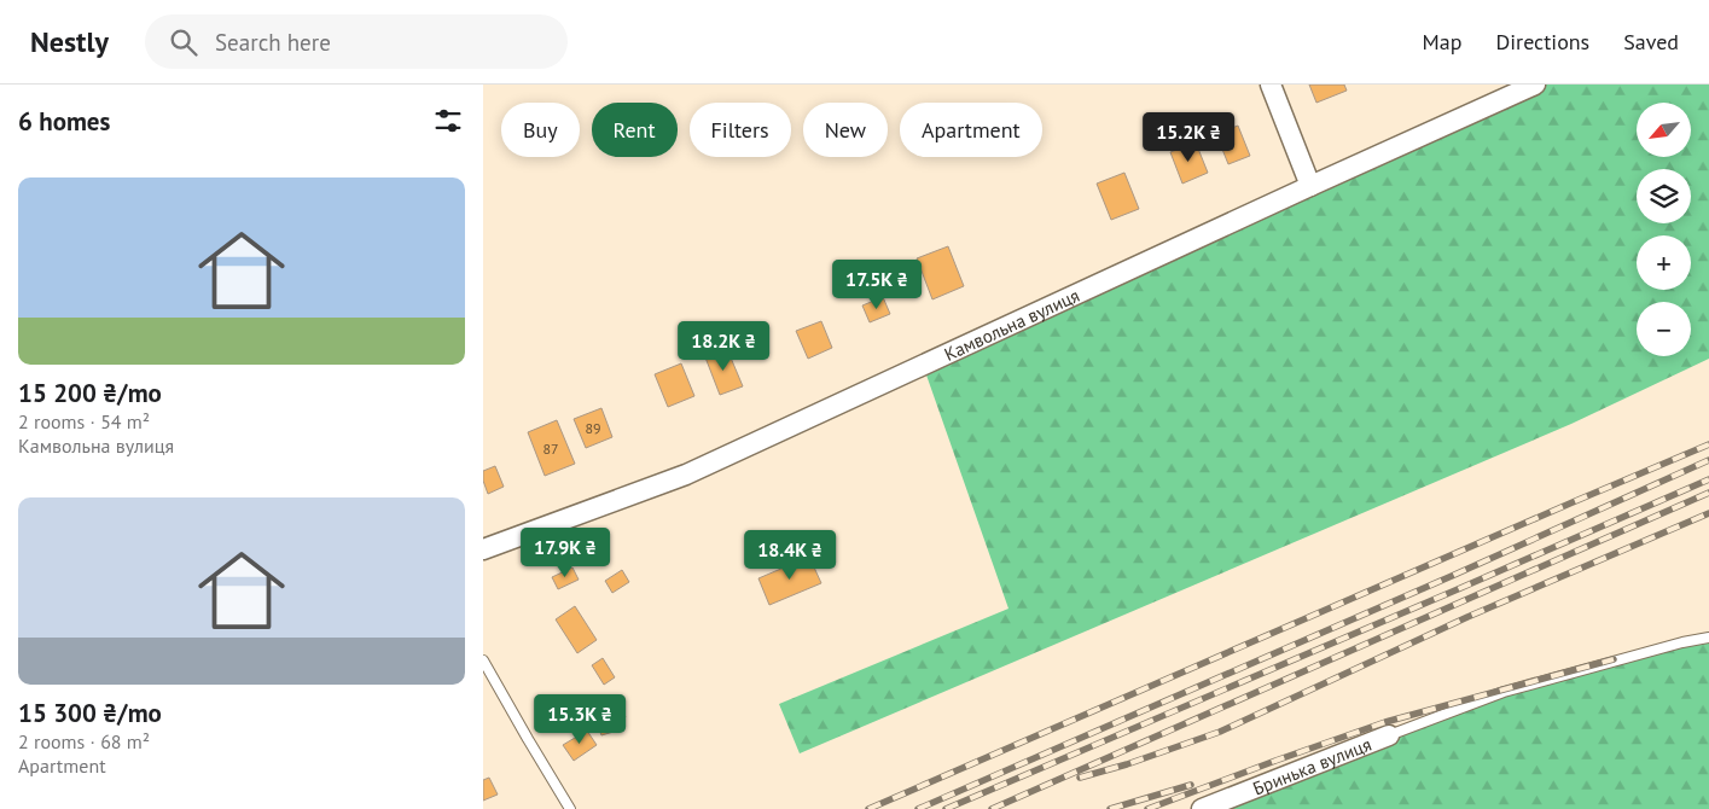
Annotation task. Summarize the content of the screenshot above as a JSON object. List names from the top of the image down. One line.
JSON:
{"streets":{"street":["Камвольна вулиця","Бринька вулиця"]},"house_numbers":["89","87"],"north":"bottom left","page":{"header":"Nestly","search":"Search here","nav":["Map","Directions","Saved"],"heading":"6 homes","map_buttons":["+","−"],"chip":["Buy","Rent","Filters","New","Apartment"],"price":["15.2K ₴","17.5K ₴","18.2K ₴","17.9K ₴","18.4K ₴","15.3K ₴"],"list":[{"name":"15 200 ₴/mo","note":"2 rooms · 54 m² · Камвольна вулиця"},{"name":"15 300 ₴/mo","note":"2 rooms · 68 m² · Apartment"}]}}
